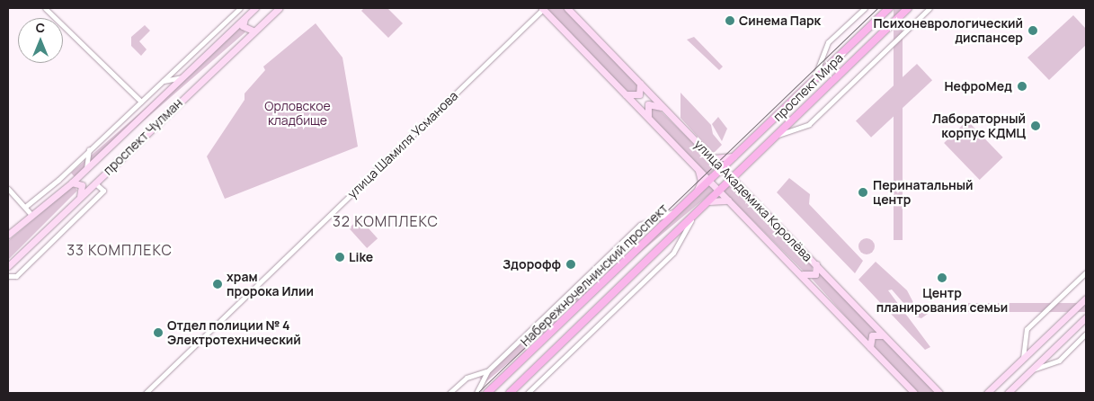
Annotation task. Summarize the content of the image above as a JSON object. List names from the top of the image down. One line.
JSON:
{"streets":{"main road":["проспект Мира","Набережночелнинский проспект"],"street":["проспект Чулман","улица Шамиля Усманова","улица Академика Королёва"]},"crossings":[["проспект Мира","улица Академика Королёва"],["проспект Мира","Набережночелнинский проспект"],["улица Шамиля Усманова","улица Академика Королёва"],["улица Академика Королёва","Набережночелнинский проспект"]],"districts":["32 КОМПЛЕКС","33 КОМПЛЕКС"],"parks":["Орловское кладбище"],"places":["Синема Парк","Психоневрологический диспансер","НефроМед","Лабораторный корпус КДМЦ","Перинатальный центр","Like","Здорофф","Центр планирования семьи","храм пророка Илии","Отдел полиции № 4 Электротехнический"],"north":"top"}
